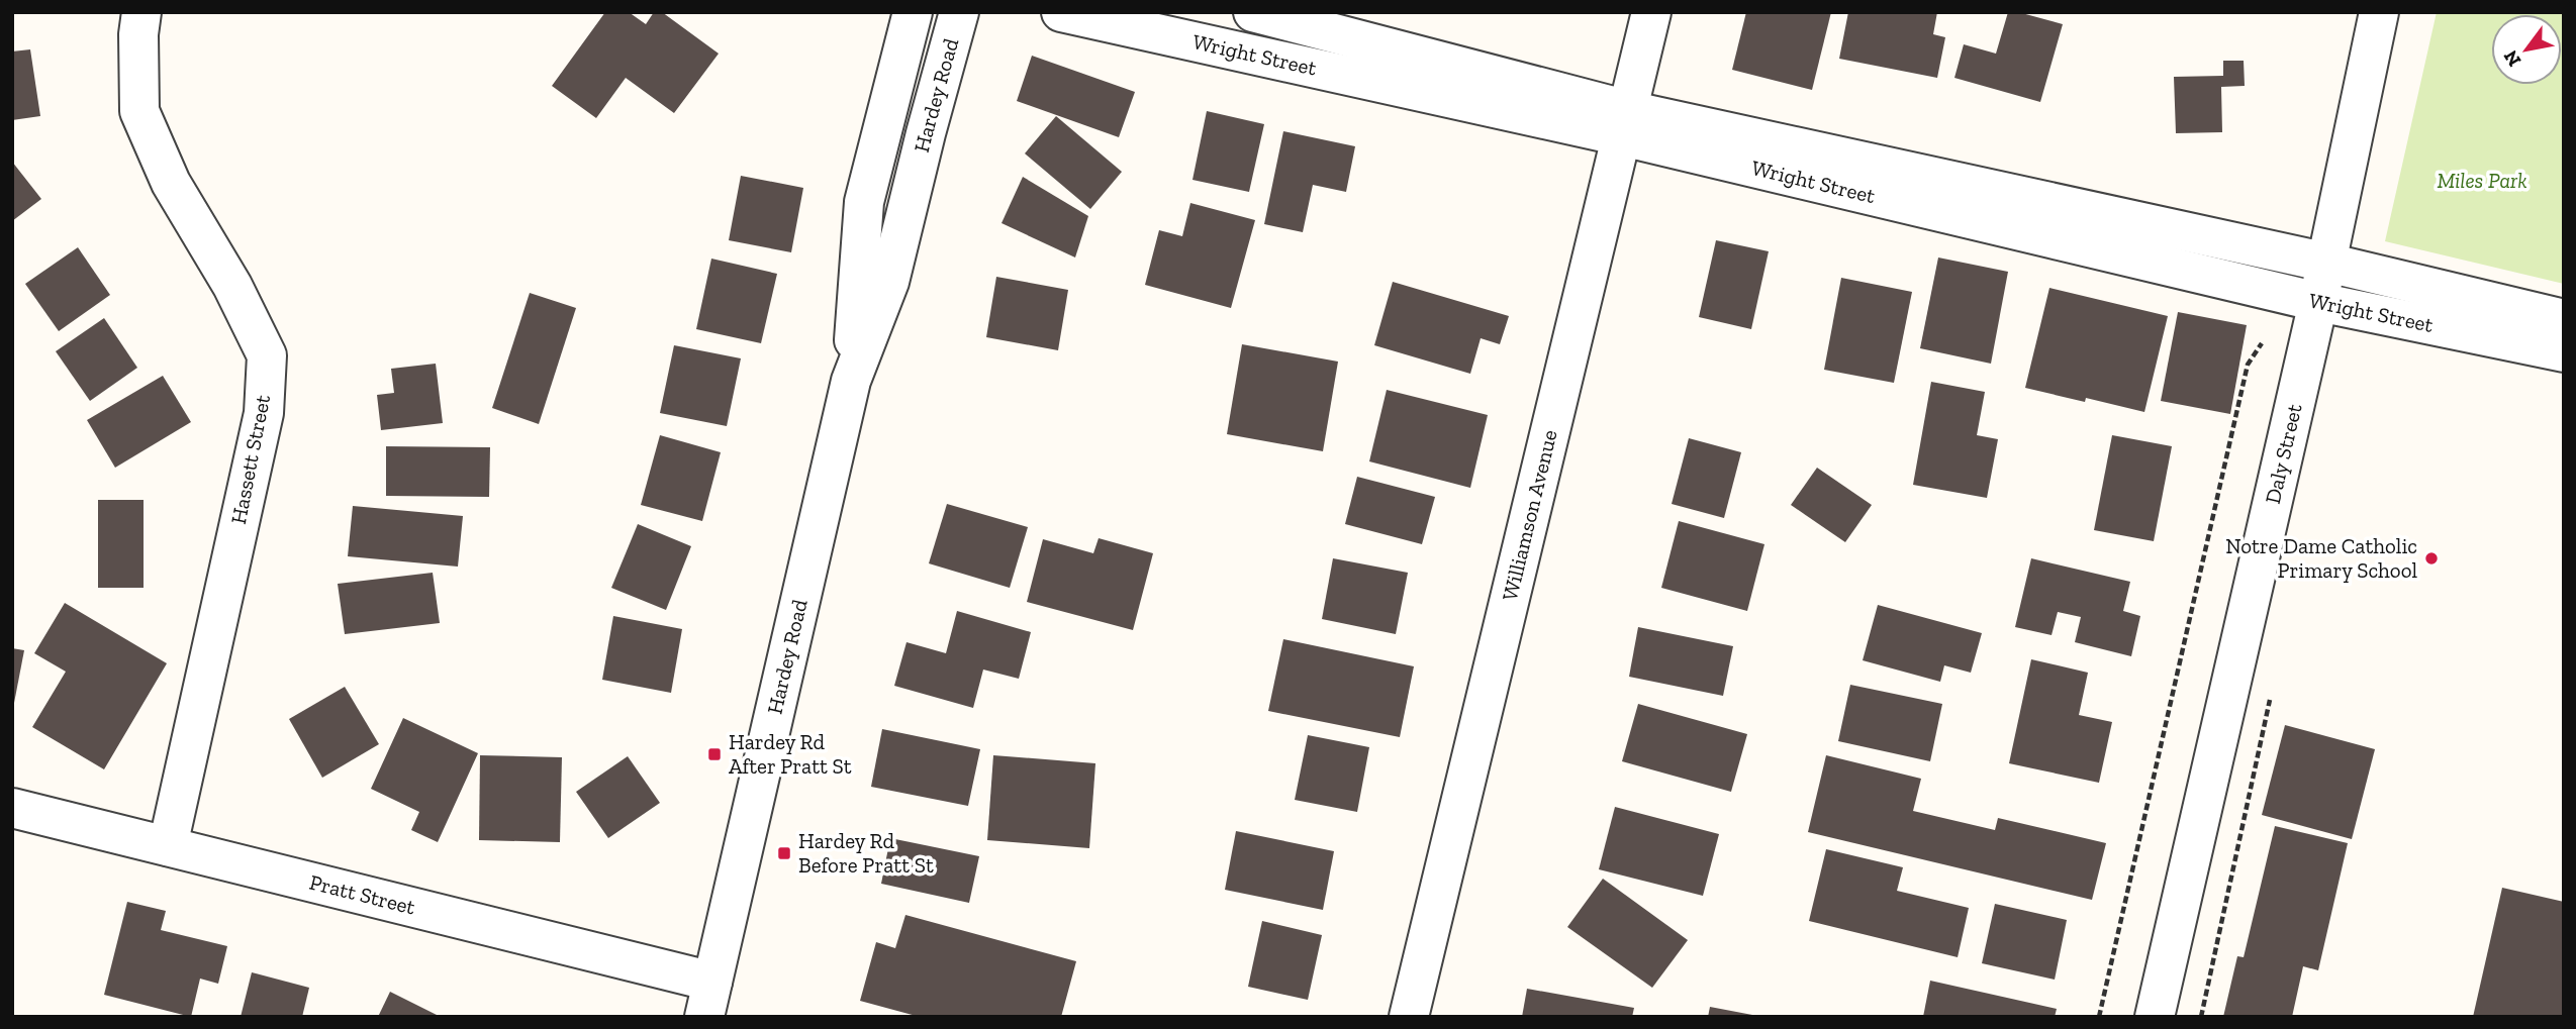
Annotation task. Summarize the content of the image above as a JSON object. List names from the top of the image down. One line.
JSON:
{"streets":{"street":["Wright Street","Hardey Road","Daly Street","Hassett Street","Williamson Avenue","Pratt Street"]},"crossings":[["Wright Street","Daly Street"],["Wright Street","Williamson Avenue"],["Hardey Road","Pratt Street"],["Hassett Street","Pratt Street"]],"parks":["Miles Park"],"places":{"other":["Notre Dame Catholic Primary School"],"transit":["Hardey Rd After Pratt St","Hardey Rd Before Pratt St"]},"north":"bottom left"}
